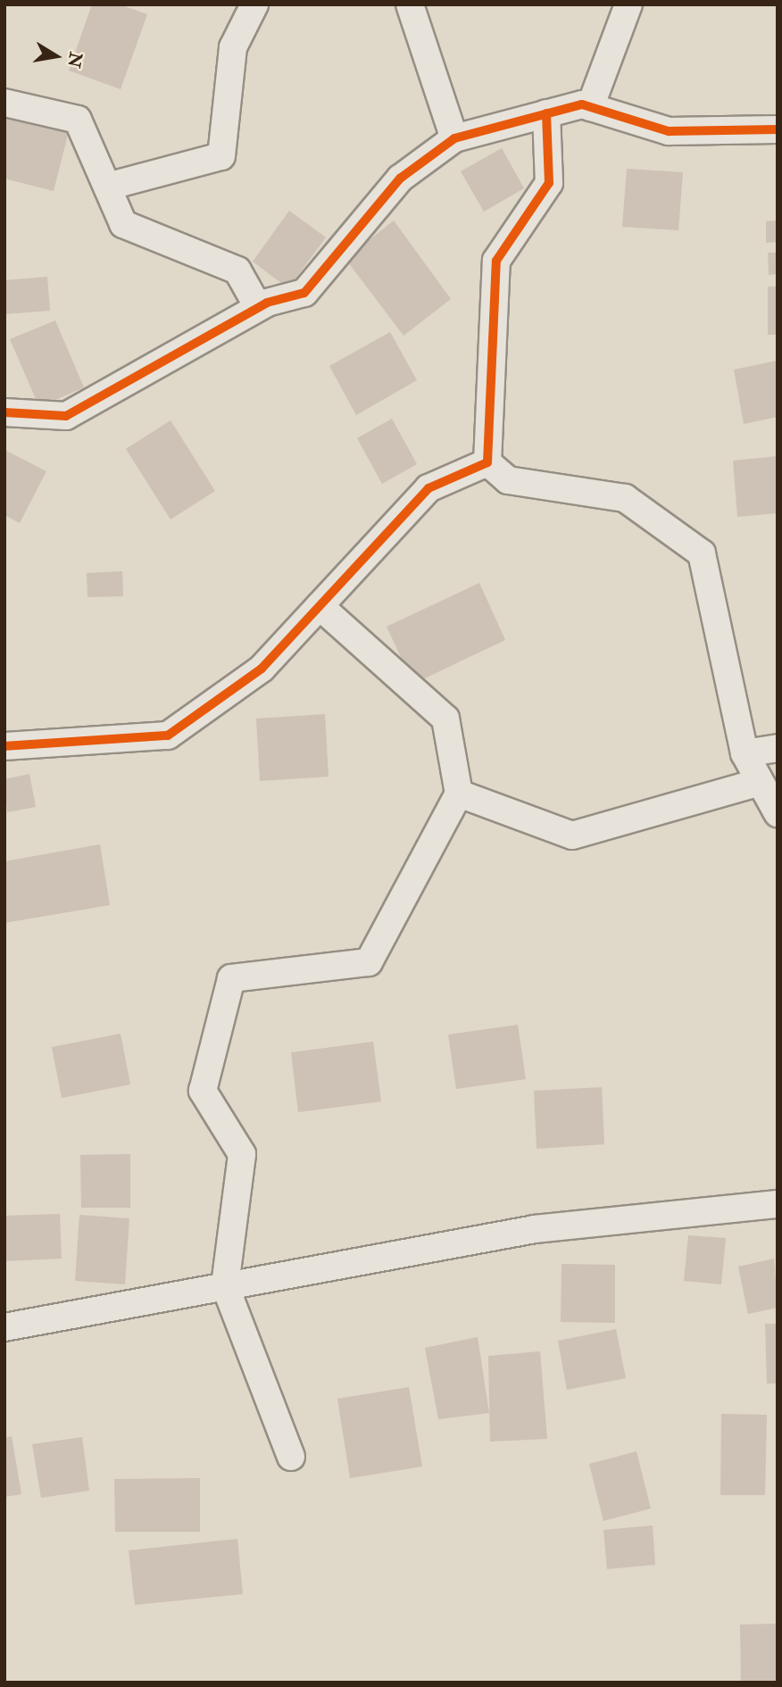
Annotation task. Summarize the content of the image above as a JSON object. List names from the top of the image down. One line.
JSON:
{"north":"right"}
